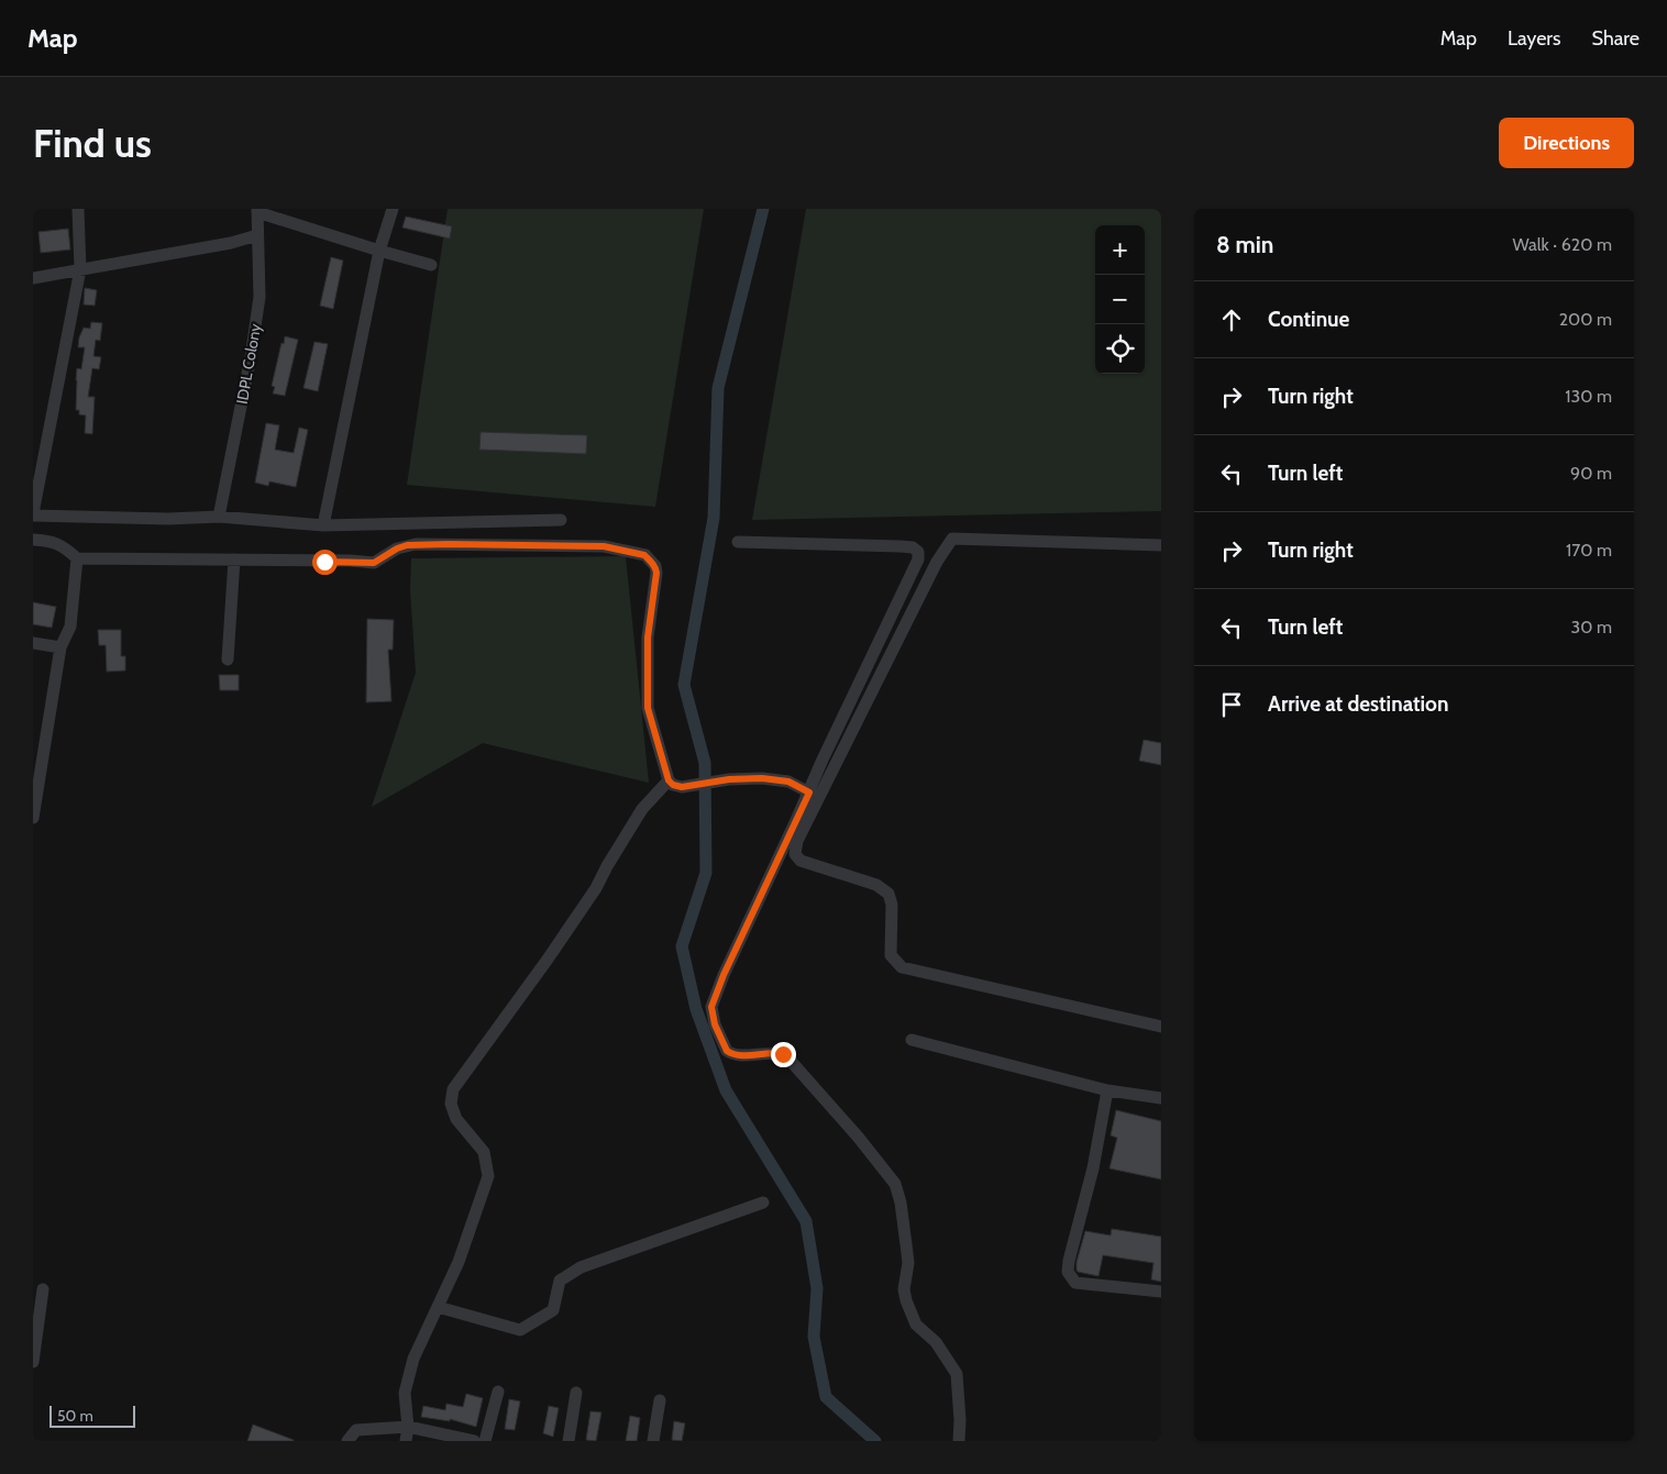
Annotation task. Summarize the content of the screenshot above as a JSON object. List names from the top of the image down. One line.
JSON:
{"streets":{"street":["IDPL Colony"]},"scale_bar":"50 m","page":{"header":"Map","nav":["Map","Layers","Share"],"buttons":"Directions","title":"Find us","heading":["8 min","Walk · 620 m"],"map_buttons":["+","−"],"list":[["Continue","200 m"],["Turn right","130 m"],["Turn left","90 m"],["Turn right","170 m"],["Turn left","30 m"],"Arrive at destination"],"scale":"50 m"}}
